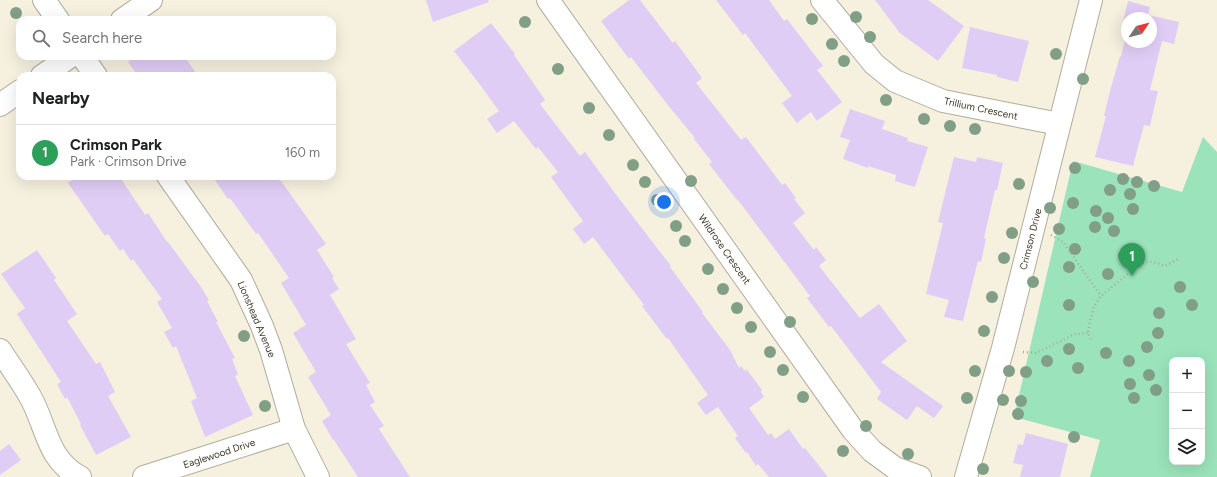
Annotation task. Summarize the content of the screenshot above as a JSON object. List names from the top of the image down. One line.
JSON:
{"streets":{"street":["Trillium Crescent","Crimson Drive","Wildrose Crescent","Lionshead Avenue","Eaglewood Drive"]},"crossings":[["Trillium Crescent","Crimson Drive"],["Lionshead Avenue","Eaglewood Drive"]],"north":"top right","page":{"search":"Search here","heading":"Nearby","list":[{"mark":"1","name":"Crimson Park","note":"Park · Crimson Drive","value":"160 m"}],"pins":"1","map_buttons":["+","−"]}}
